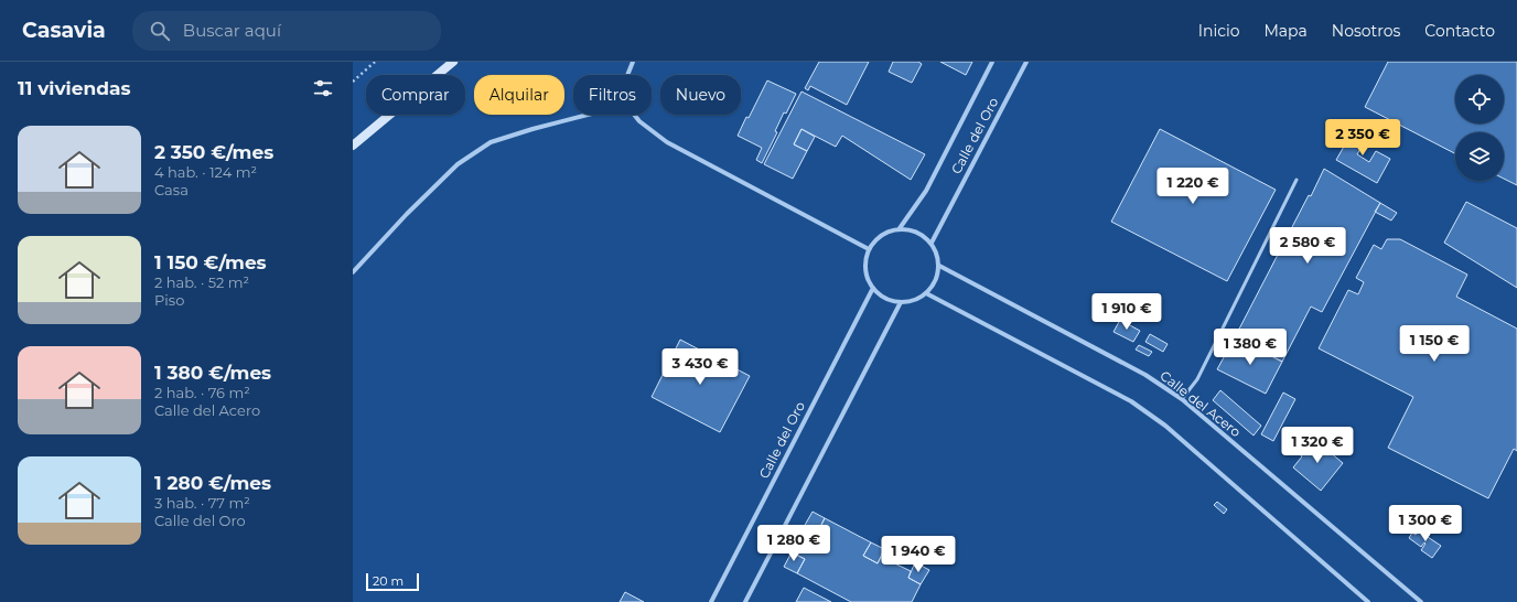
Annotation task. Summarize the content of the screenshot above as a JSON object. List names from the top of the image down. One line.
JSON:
{"streets":{"street":["Calle del Oro","Calle del Acero"]},"crossings":[["Calle del Oro","Calle del Acero"]],"scale_bar":"20 m","page":{"header":"Casavia","search":"Buscar aquí","nav":["Inicio","Mapa","Nosotros","Contacto"],"heading":"11 viviendas","chip":["Comprar","Alquilar","Filtros","Nuevo"],"list":[{"name":"2 350 €/mes","note":"4 hab. · 124 m² · Casa"},{"name":"1 150 €/mes","note":"2 hab. · 52 m² · Piso"},{"name":"1 380 €/mes","note":"2 hab. · 76 m² · Calle del Acero"},{"name":"1 280 €/mes","note":"3 hab. · 77 m² · Calle del Oro"}],"price":["2 350 €","1 220 €","2 580 €","1 910 €","1 150 €","1 380 €","3 430 €","1 320 €","1 300 €","1 280 €","1 940 €"],"scale":"20 m"}}
